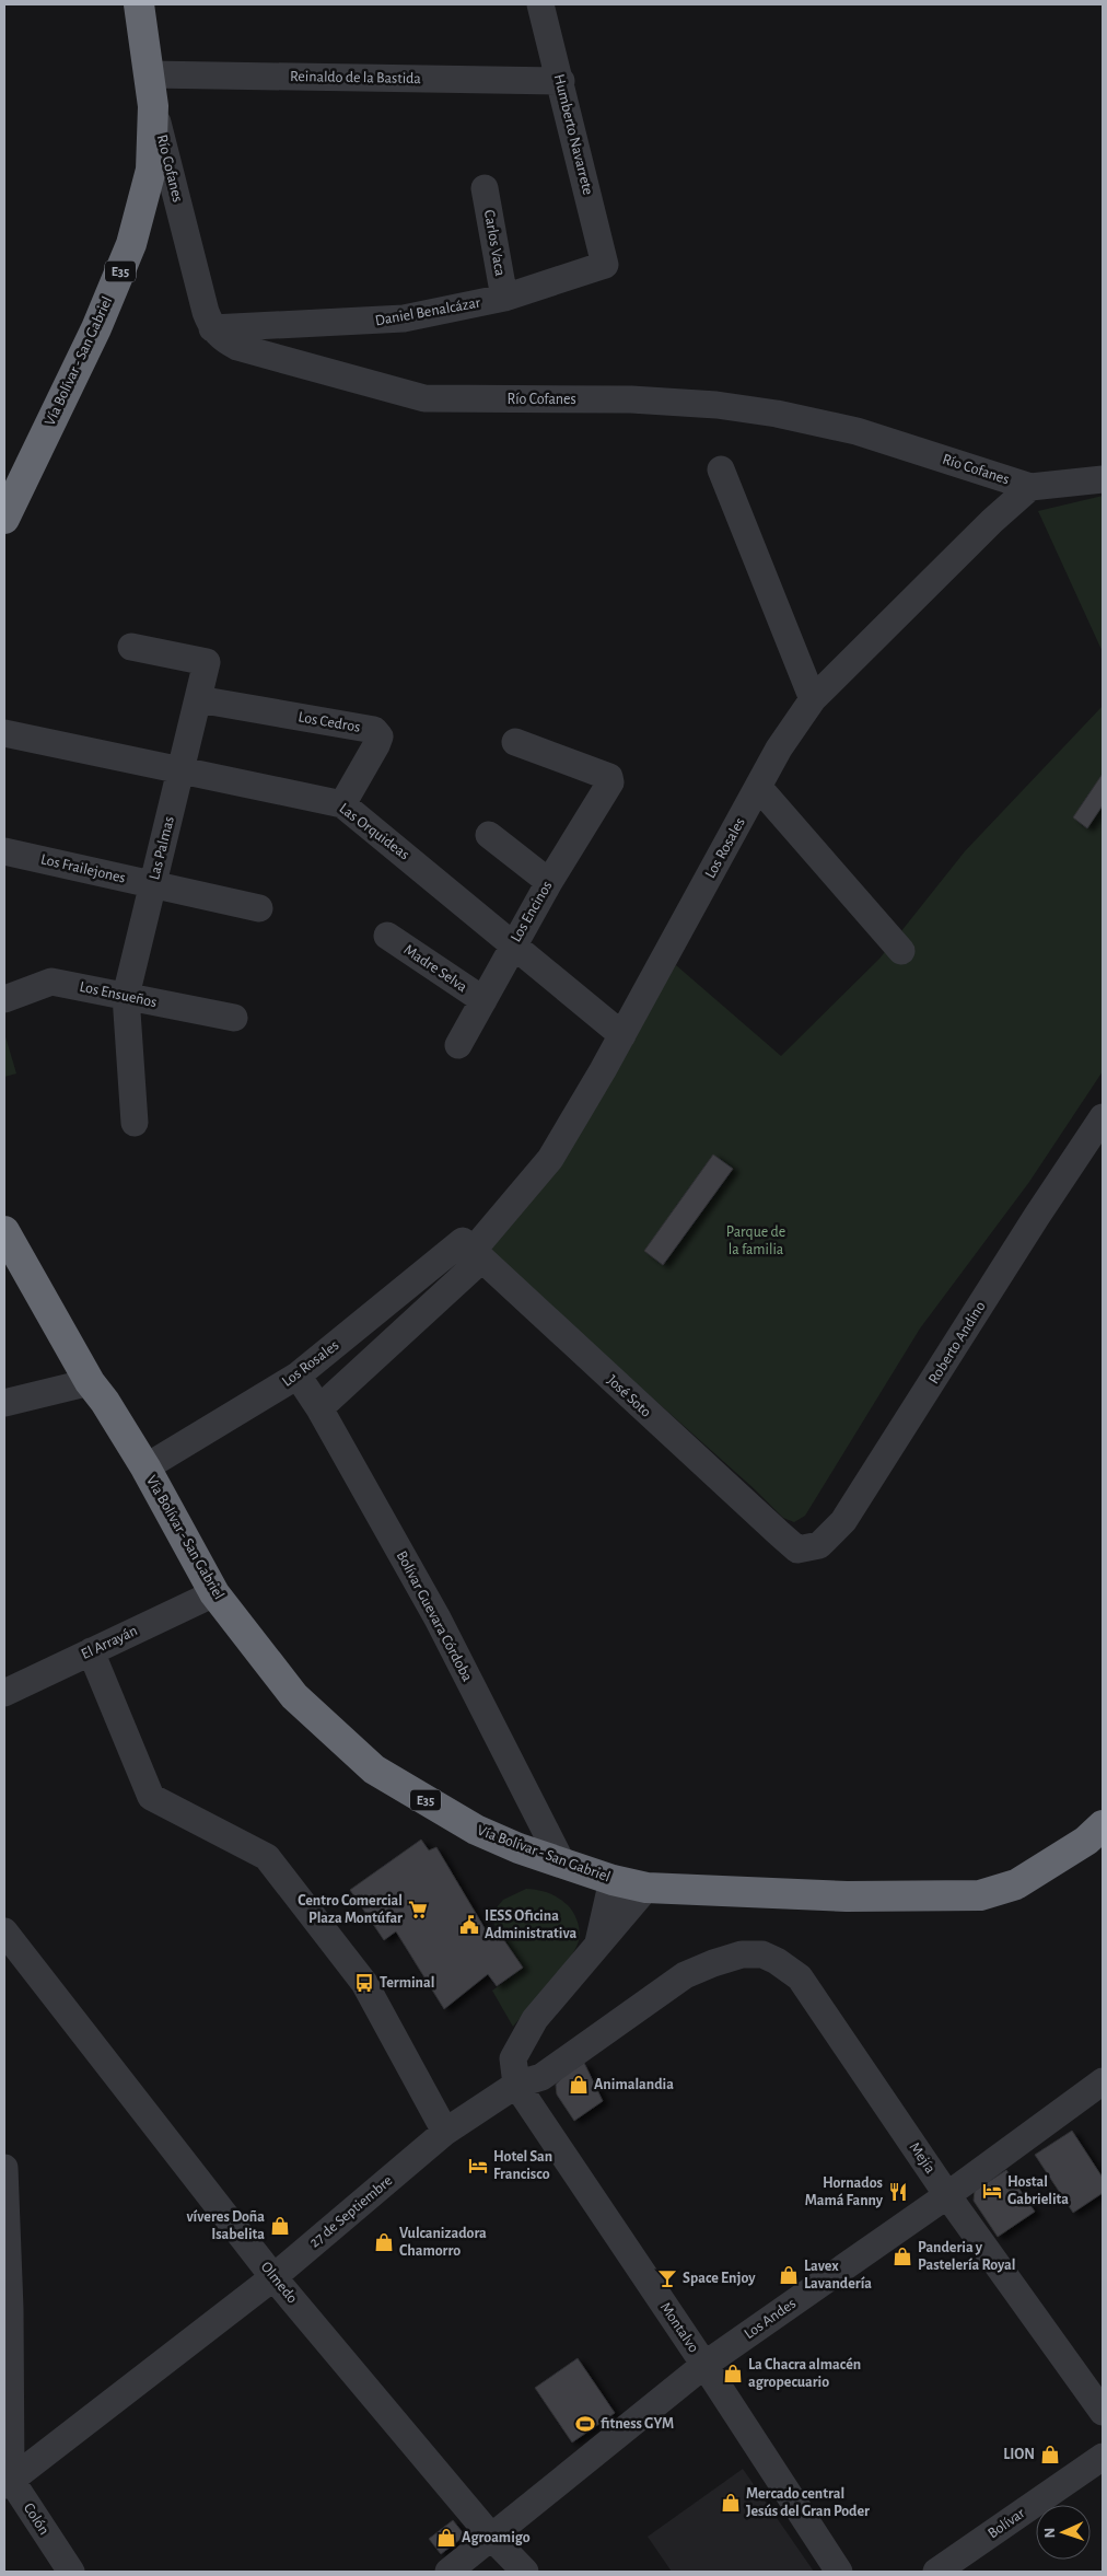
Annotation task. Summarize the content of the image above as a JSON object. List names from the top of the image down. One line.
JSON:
{"streets":{"highway":["E35","Vía Bolívar - San Gabriel"],"street":["Reinaldo de la Bastida","Humberto Navarrete","Río Cofanes","Carlos Vaca","Daniel Benalcázar","Los Cedros","Las Orquideas","Las Palmas","Los Rosales","Los Frailejones","Los Encinos","Madre Selva","Los Ensueños","Roberto Andino","José Soto","Bolívar Guevara Córdoba","El Arrayán","Mejía","27 de Septiembre","Olmedo","Los Andes","Montalvo","Colón","Bolívar"]},"crossings":[["Reinaldo de la Bastida","Humberto Navarrete"],["Reinaldo de la Bastida","Vía Bolívar - San Gabriel"],["Humberto Navarrete","Daniel Benalcázar"],["Río Cofanes","Daniel Benalcázar"],["Río Cofanes","Vía Bolívar - San Gabriel"],["Río Cofanes","Los Rosales"],["Carlos Vaca","Daniel Benalcázar"],["Vía Bolívar - San Gabriel","Los Rosales"],["Vía Bolívar - San Gabriel","Bolívar Guevara Córdoba"],["Vía Bolívar - San Gabriel","El Arrayán"],["Los Cedros","Las Orquideas"],["Los Cedros","Las Palmas"],["Las Orquideas","Las Palmas"],["Las Orquideas","Los Rosales"],["Las Orquideas","Los Encinos"],["Las Palmas","Los Frailejones"],["Las Palmas","Los Ensueños"],["Los Rosales","José Soto"],["Los Rosales","Bolívar Guevara Córdoba"],["Los Encinos","Madre Selva"],["Roberto Andino","José Soto"],["Mejía","27 de Septiembre"],["Mejía","Los Andes"],["27 de Septiembre","Olmedo"],["27 de Septiembre","Montalvo"],["27 de Septiembre","Colón"],["Olmedo","Los Andes"],["Los Andes","Montalvo"]],"parks":["Parque de la familia"],"places":{"supermarket":["Centro Comercial Plaza Montúfar"],"public building":["IESS Oficina Administrativa"],"bus stop":["Terminal"],"shop":["Animalandia","víveres Doña Isabelita","Vulcanizadora Chamorro","Panderia y Pastelería Royal","Lavex Lavandería","La Chacra almacén agropecuario","LION","Mercado central Jesús del Gran Poder","Agroamigo"],"hotel":["Hotel San Francisco","Hostal Gabrielita"],"restaurant":["Hornados Mamá Fanny"],"bar":["Space Enjoy"],"sports":["fitness GYM"]},"north":"left"}
